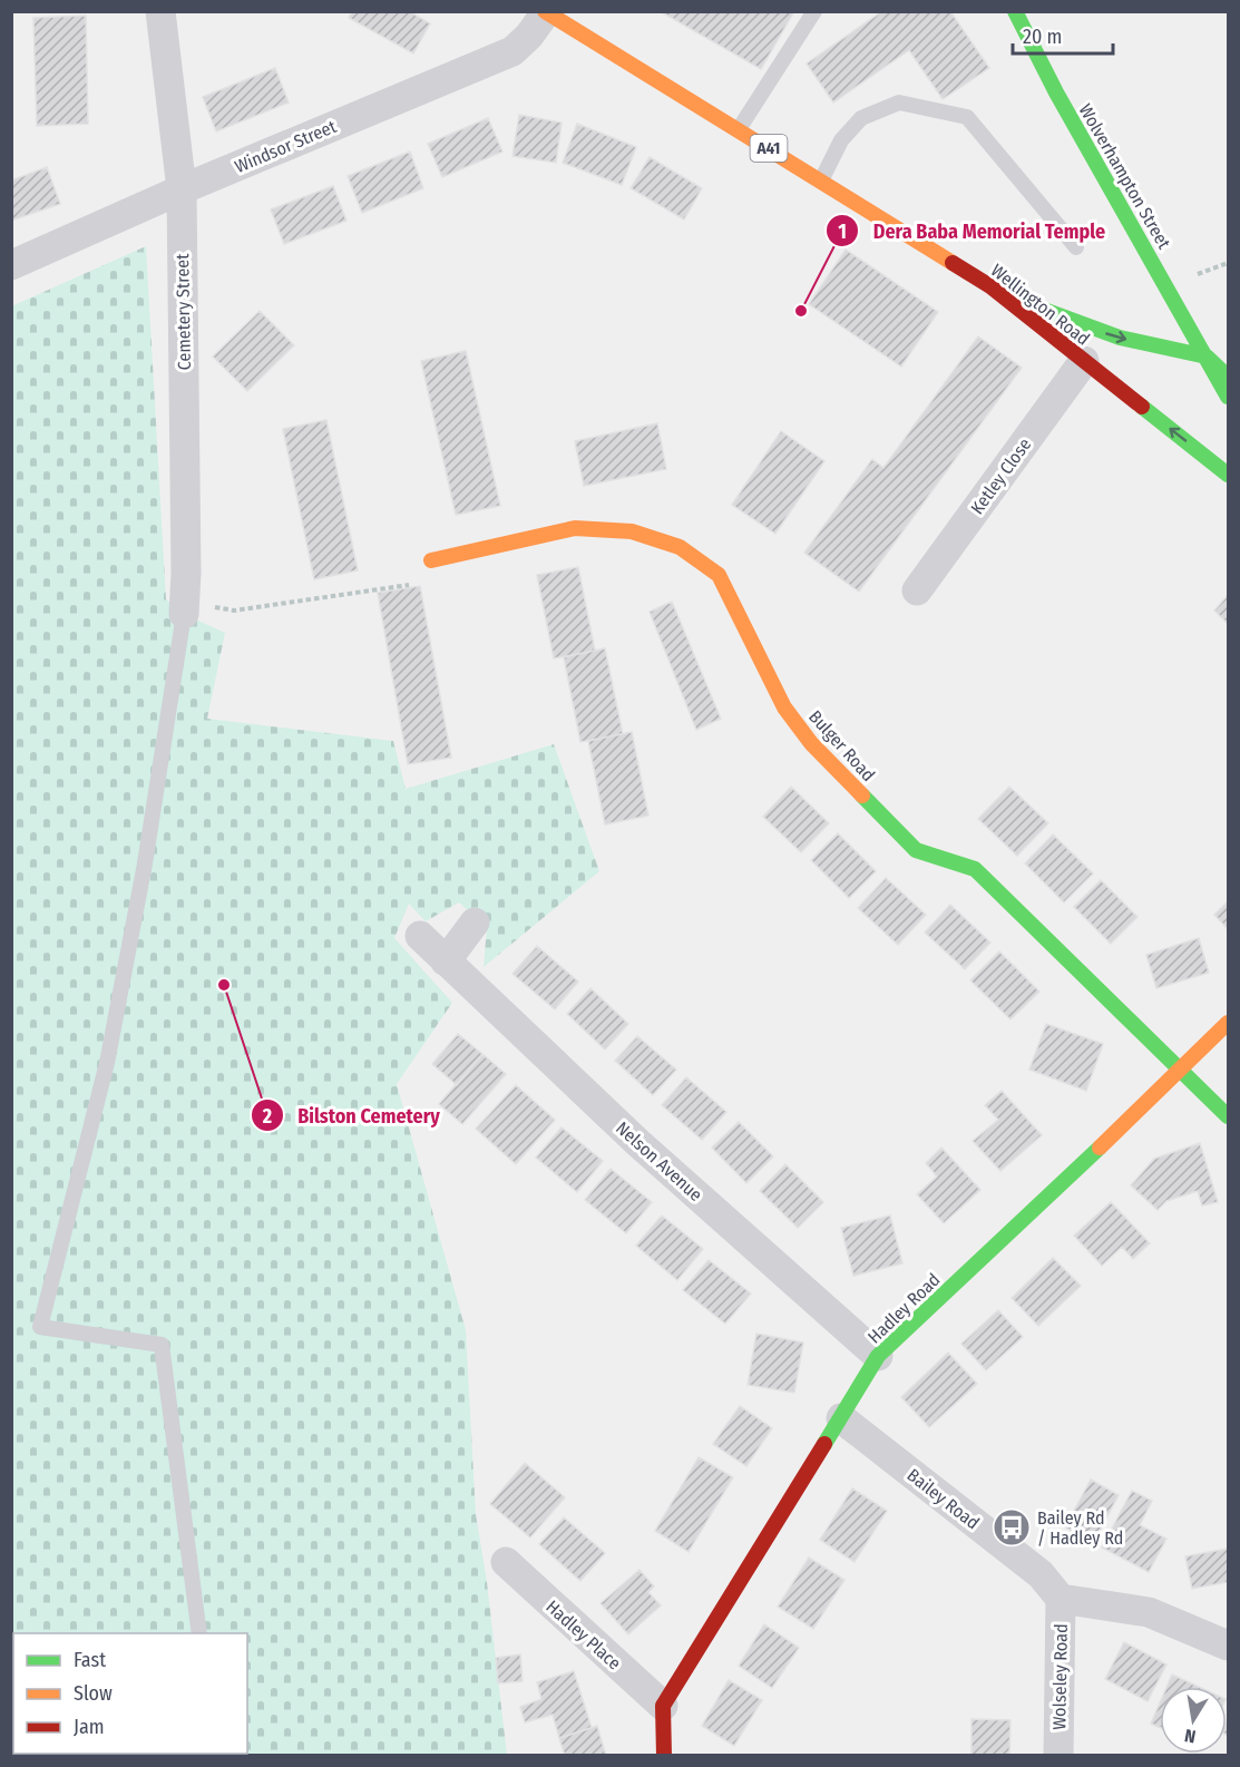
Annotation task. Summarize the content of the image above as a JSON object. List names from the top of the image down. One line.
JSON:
{"streets":{"main road":["A41","Wolverhampton Street","Wellington Road","Bulger Road","Hadley Road"],"street":["Windsor Street","Cemetery Street","Ketley Close","Nelson Avenue","Bailey Road","Hadley Place","Wolseley Road"]},"crossings":[["Windsor Street","Wellington Road"],["Windsor Street","Cemetery Street"],["A41","Wolverhampton Street"],["A41","Wellington Road"],["Wellington Road","Ketley Close"],["Bulger Road","Hadley Road"],["Nelson Avenue","Hadley Road"],["Hadley Road","Bailey Road"],["Hadley Road","Hadley Place"],["Bailey Road","Wolseley Road"]],"places":{"other":["Dera Baba Memorial Temple","Bilston Cemetery"],"bus stop":["Bailey Rd / Hadley Rd"]},"legend":["Fast","Slow","Jam"],"scale_bar":"20 m","north":"bottom"}
